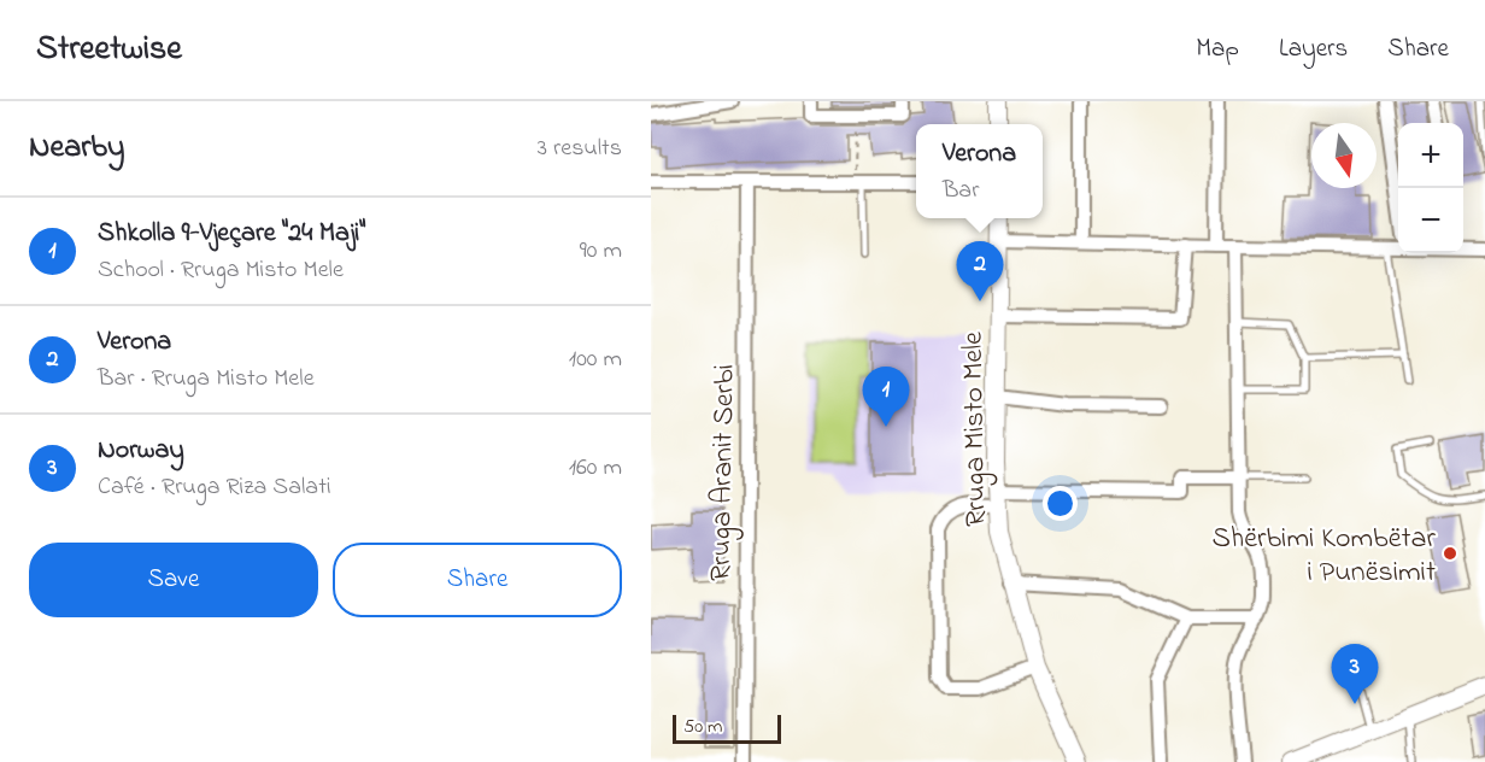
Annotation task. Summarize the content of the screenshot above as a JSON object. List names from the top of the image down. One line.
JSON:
{"streets":{"street":["Rruga Misto Mele","Rruga Aranit Serbi"]},"places":["Shërbimi Kombëtar i Punësimit"],"scale_bar":"50 m","north":"bottom","page":{"header":"Streetwise","nav":["Map","Layers","Share"],"heading":["Nearby","3 results"],"map_buttons":["+","−"],"popup":["Verona","Bar"],"list":[{"mark":"1","name":"Shkolla 9-Vjeçare \"24 Maji\"","note":"School · Rruga Misto Mele","value":"90 m"},{"mark":"2","name":"Verona","note":"Bar · Rruga Misto Mele","value":"100 m"},{"mark":"3","name":"Norway","note":"Café · Rruga Riza Salati","value":"160 m"}],"pins":["2","1","3"],"buttons":["Save","Share"],"scale":"50 m"}}
